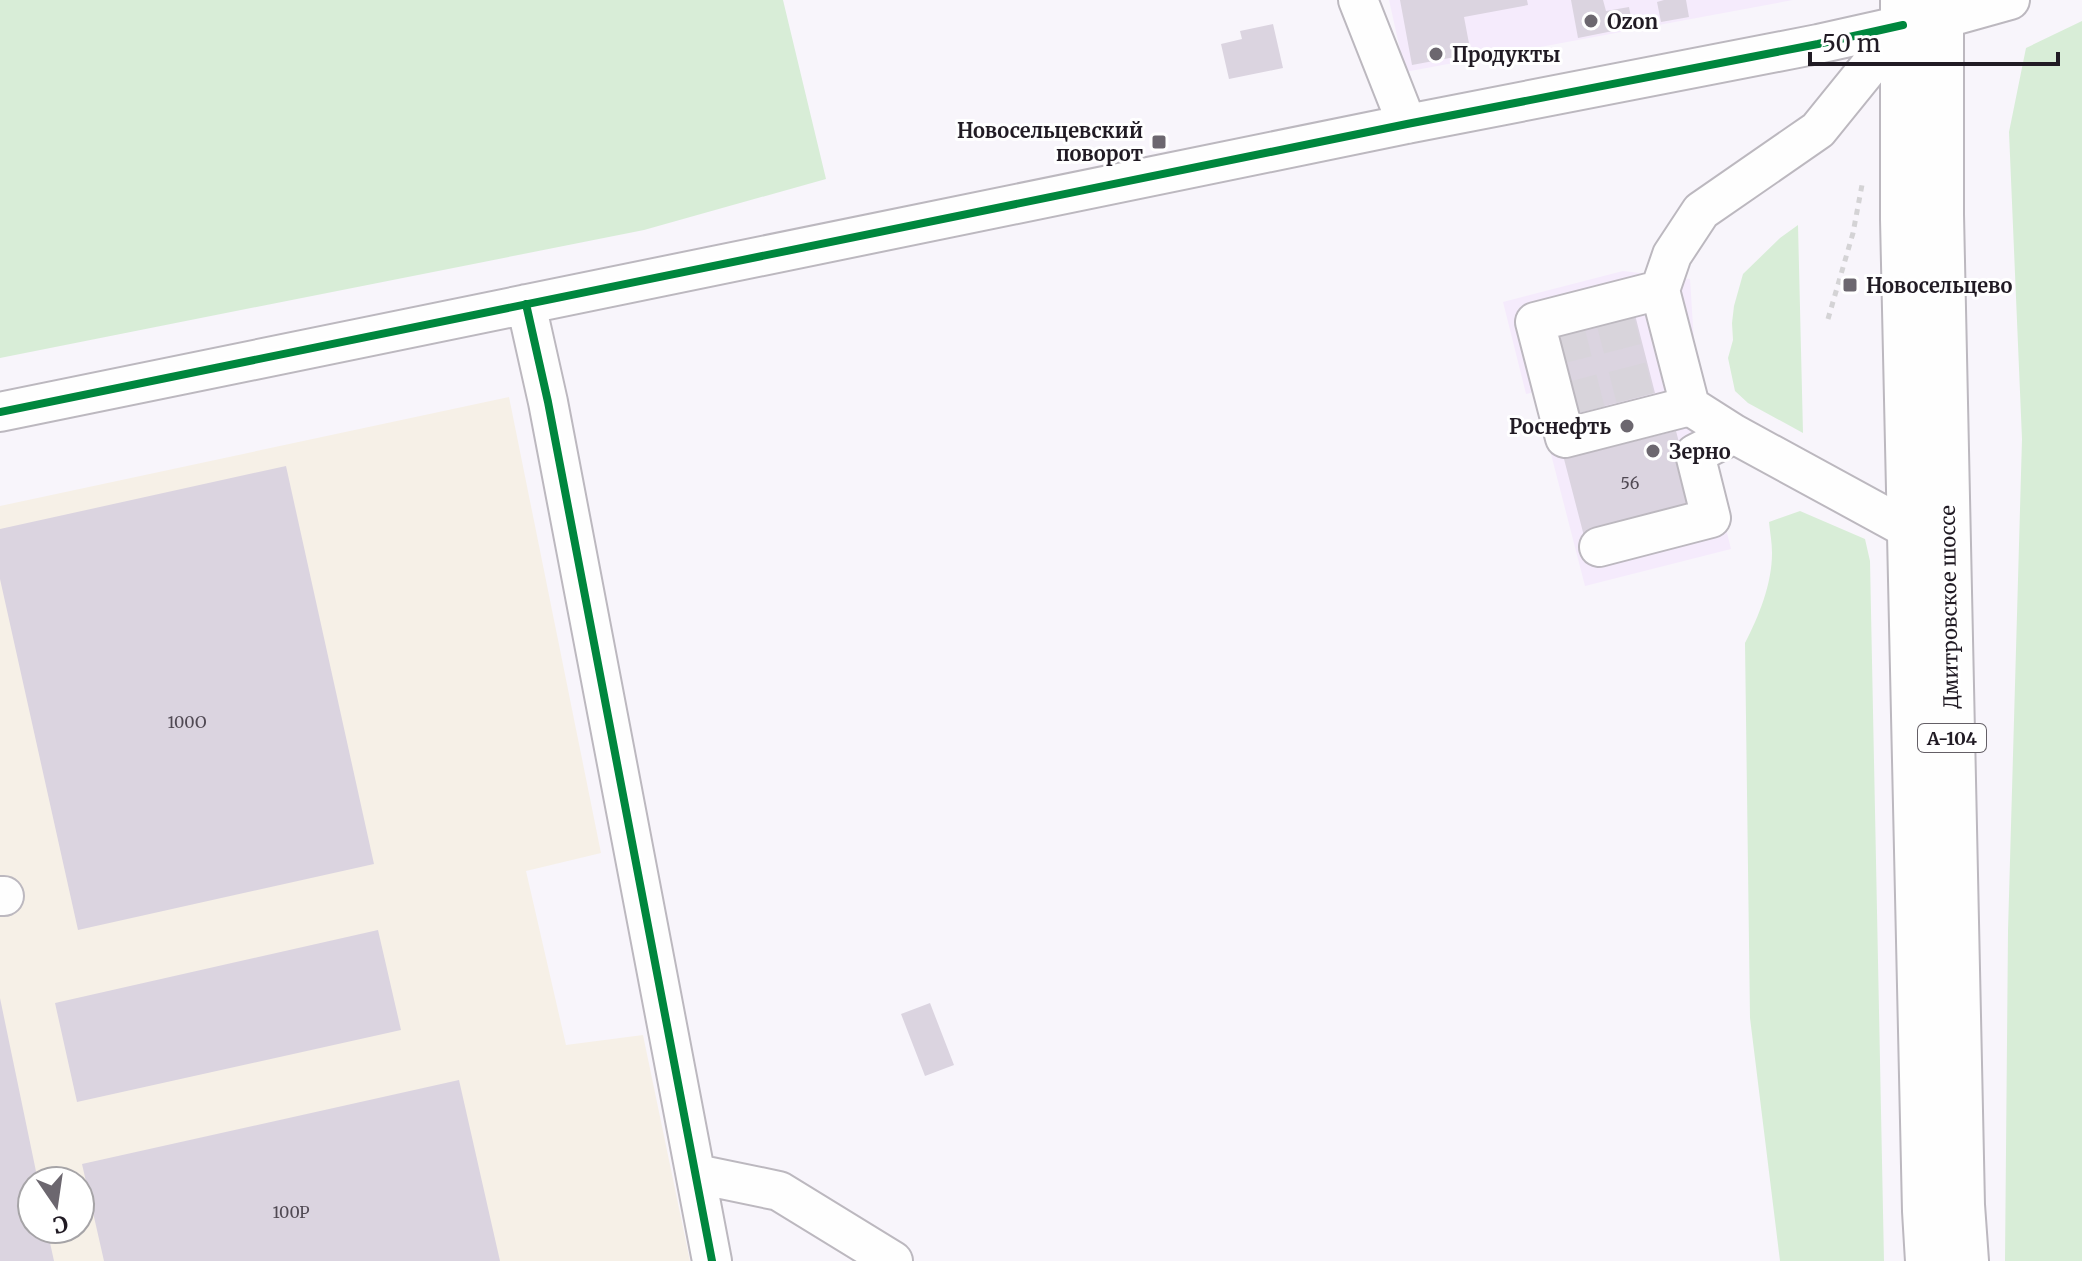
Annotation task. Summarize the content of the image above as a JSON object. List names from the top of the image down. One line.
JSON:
{"streets":{"highway":["Дмитровское шоссе","А-104"]},"places":{"other":["Ozon","Продукты","Роснефть","Зерно"],"transit":["Новосельцевский поворот","Новосельцево"]},"house_numbers":["56","100О","100Р"],"scale_bar":"50 m","north":"bottom"}
